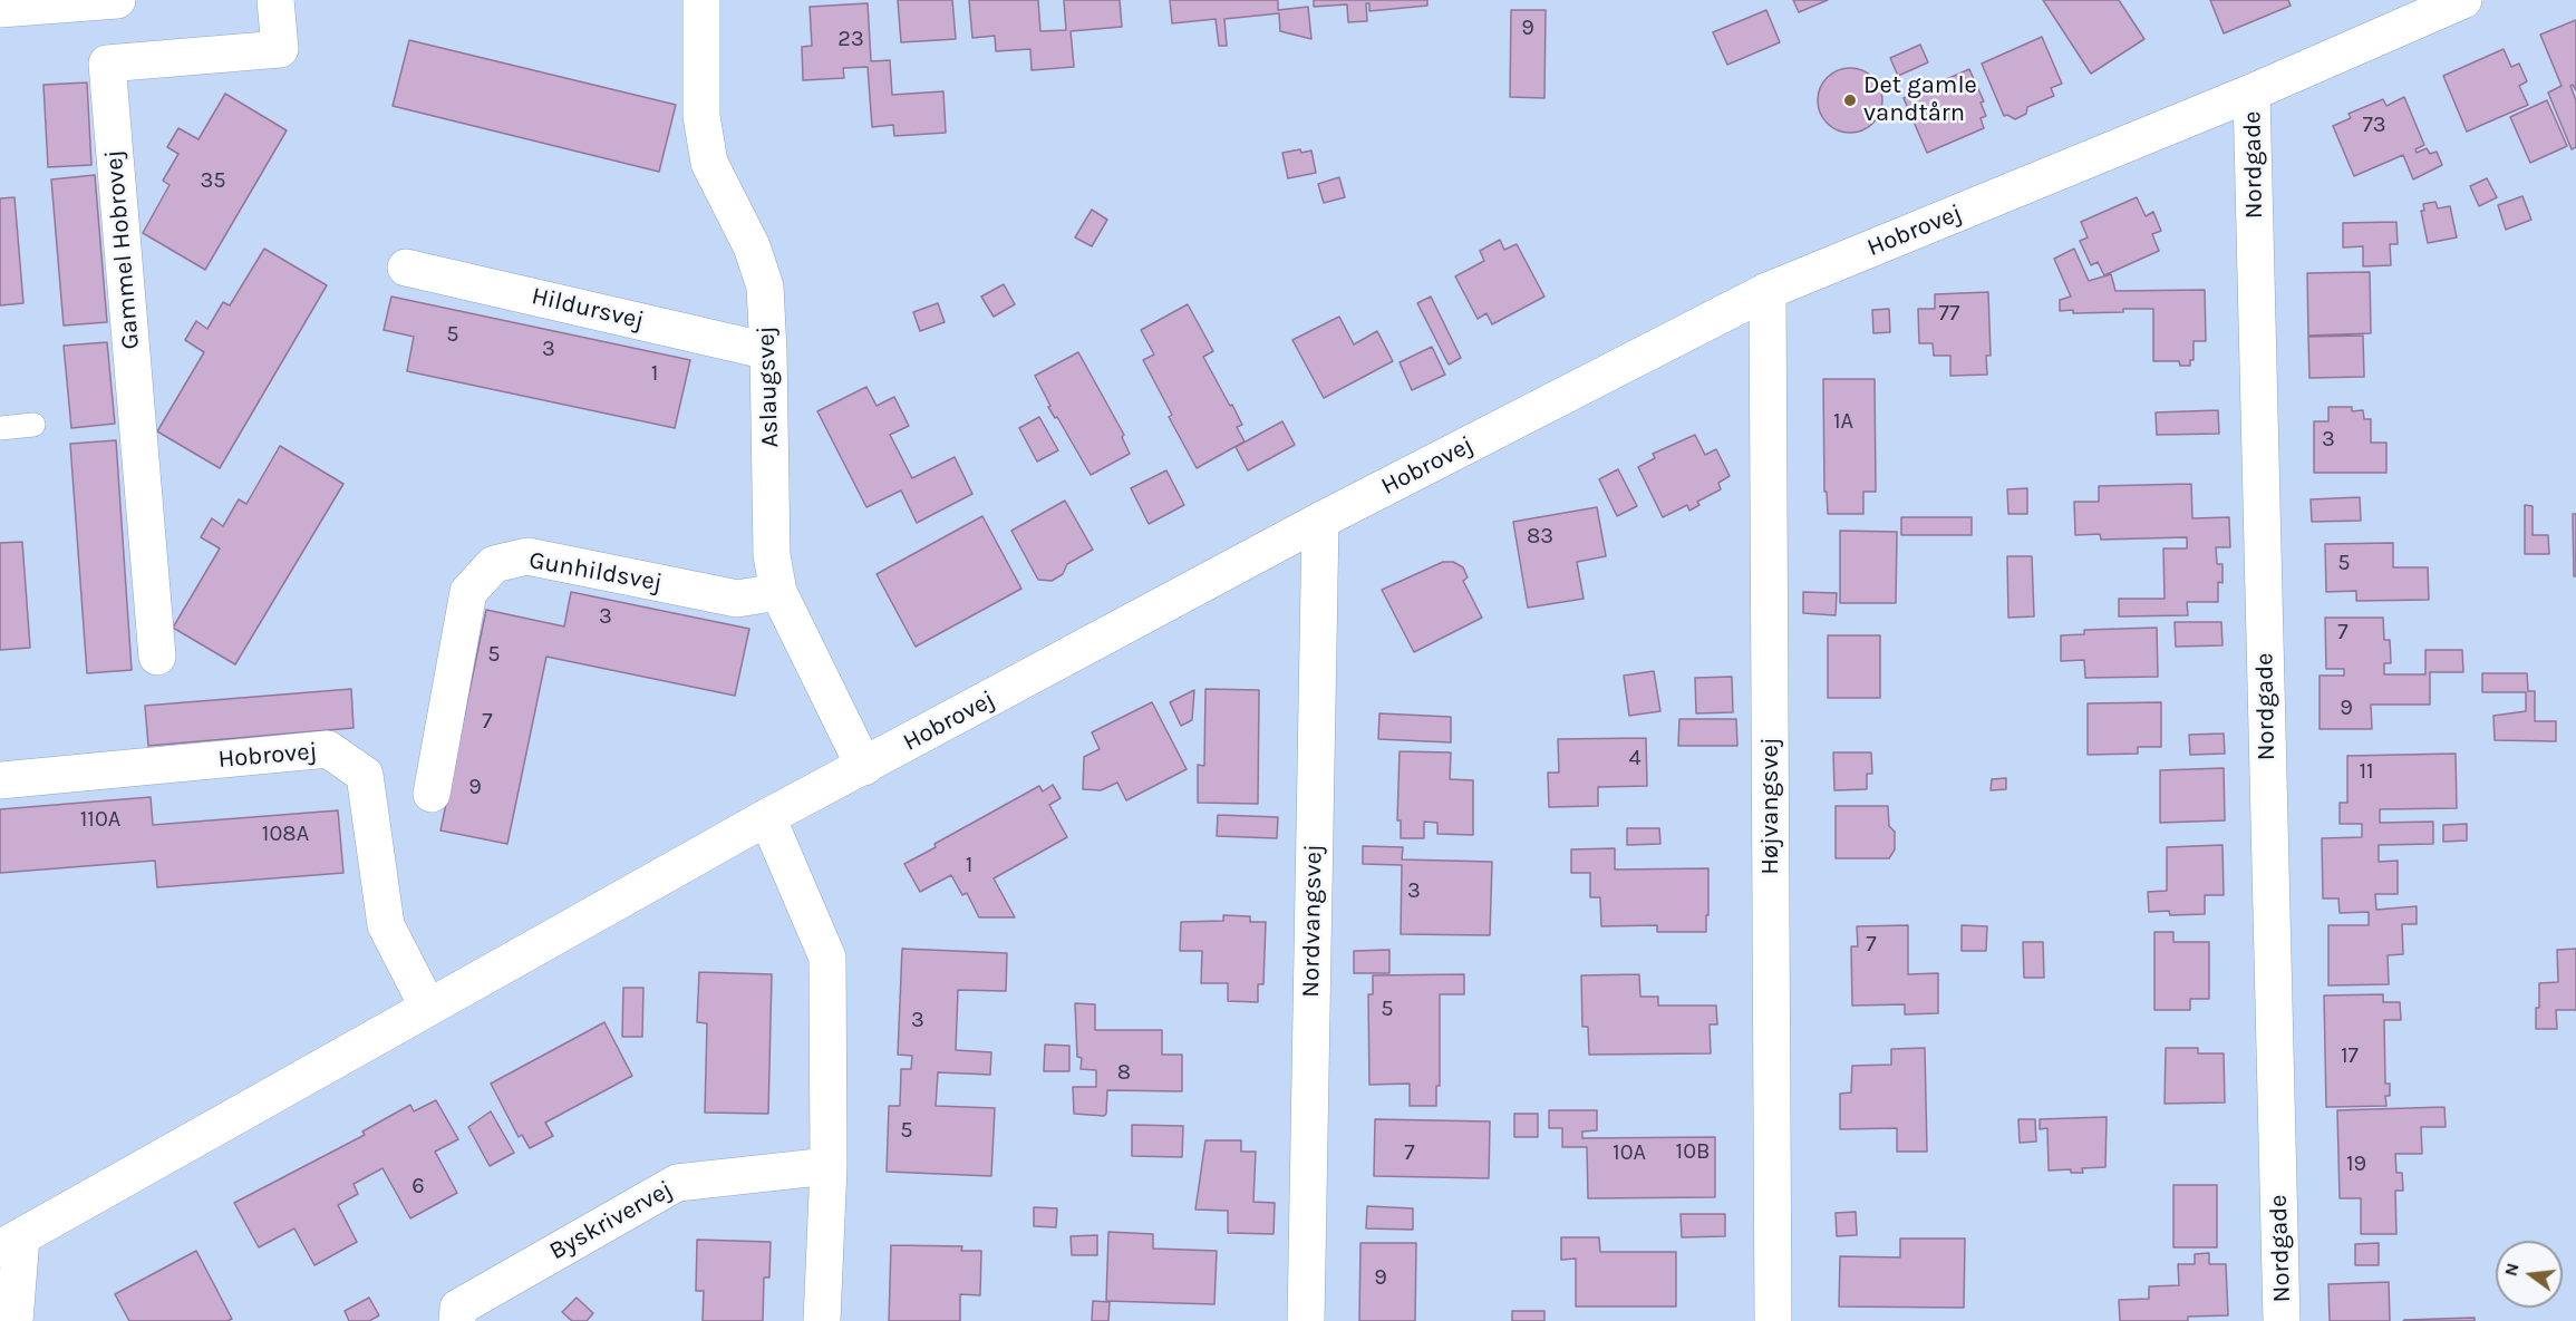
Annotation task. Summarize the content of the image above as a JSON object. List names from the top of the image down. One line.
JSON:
{"streets":{"street":["Nordgade","Hobrovej","Gammel Hobrovej","Hildursvej","Aslaugsvej","Gunhildsvej","Højvangsvej","Nordvangsvej","Byskrivervej"]},"crossings":[["Nordgade","Hobrovej"],["Hobrovej","Aslaugsvej"],["Hobrovej","Højvangsvej"],["Hobrovej","Nordvangsvej"],["Hildursvej","Aslaugsvej"],["Aslaugsvej","Gunhildsvej"]],"places":["Det gamle vandtårn"],"house_numbers":["9","23","73","35","77","5","3","1","1A","3","83","5","3","7","5","9","7","4","11","9","110A","108A","1","3","7","5","3","17","8","5","10B","7","10A","19","6","9"],"north":"left"}
